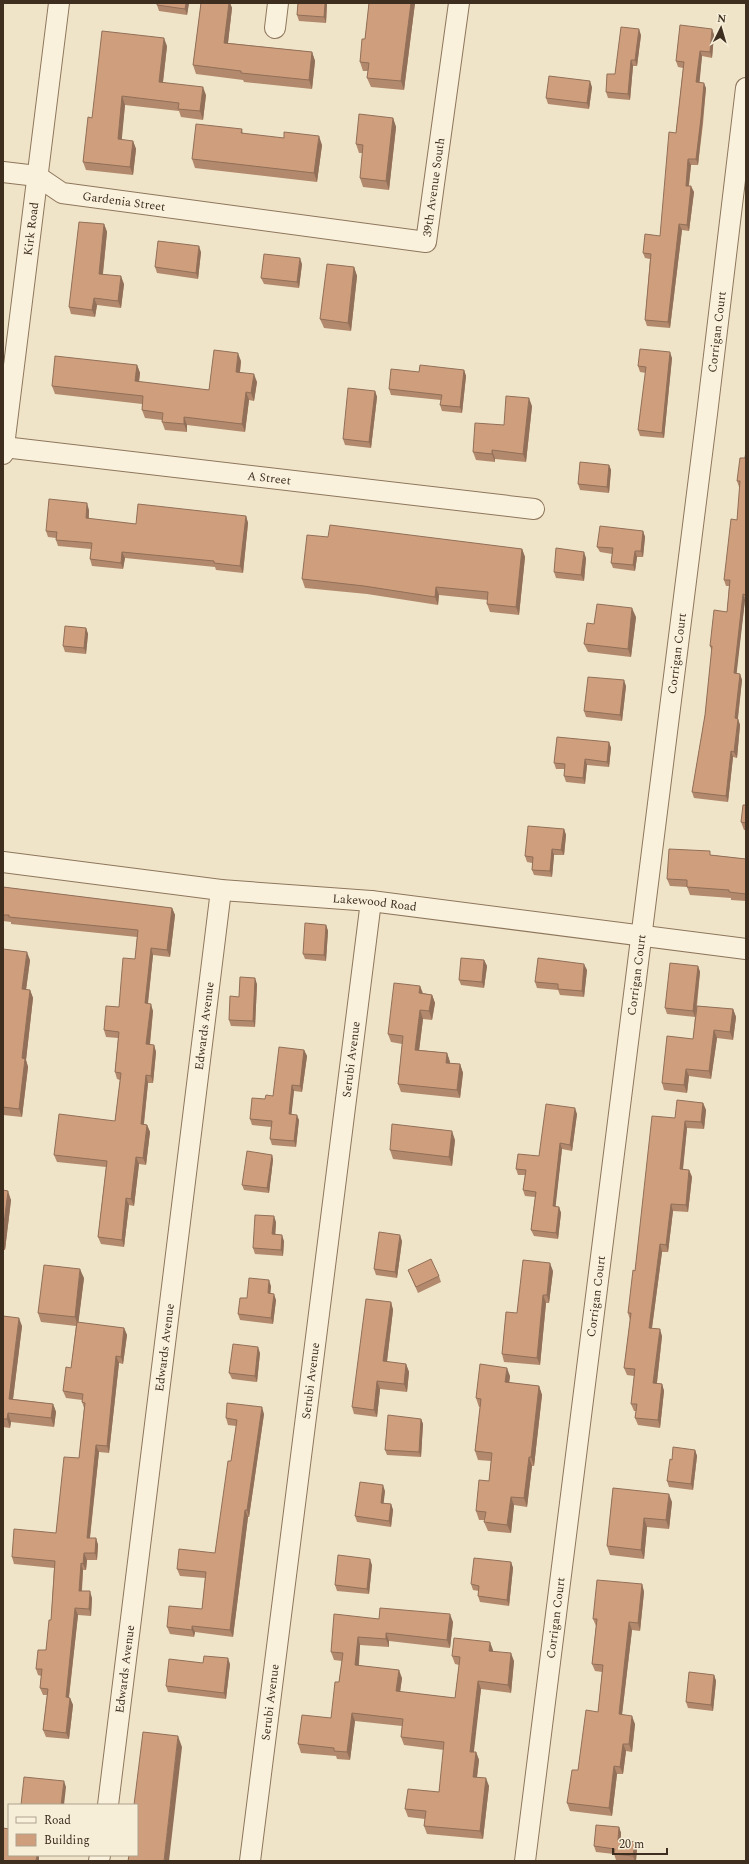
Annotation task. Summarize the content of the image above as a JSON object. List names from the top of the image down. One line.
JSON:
{"streets":{"street":["39th Avenue South","Gardenia Street","Kirk Road","Corrigan Court","A Street","Lakewood Road","Edwards Avenue","Serubi Avenue"]},"crossings":[["39th Avenue South","Gardenia Street"],["Gardenia Street","Kirk Road"],["Kirk Road","A Street"],["Corrigan Court","Lakewood Road"],["Lakewood Road","Edwards Avenue"],["Lakewood Road","Serubi Avenue"]],"legend":["Road","Building"],"scale_bar":"20 m","north":"top"}
